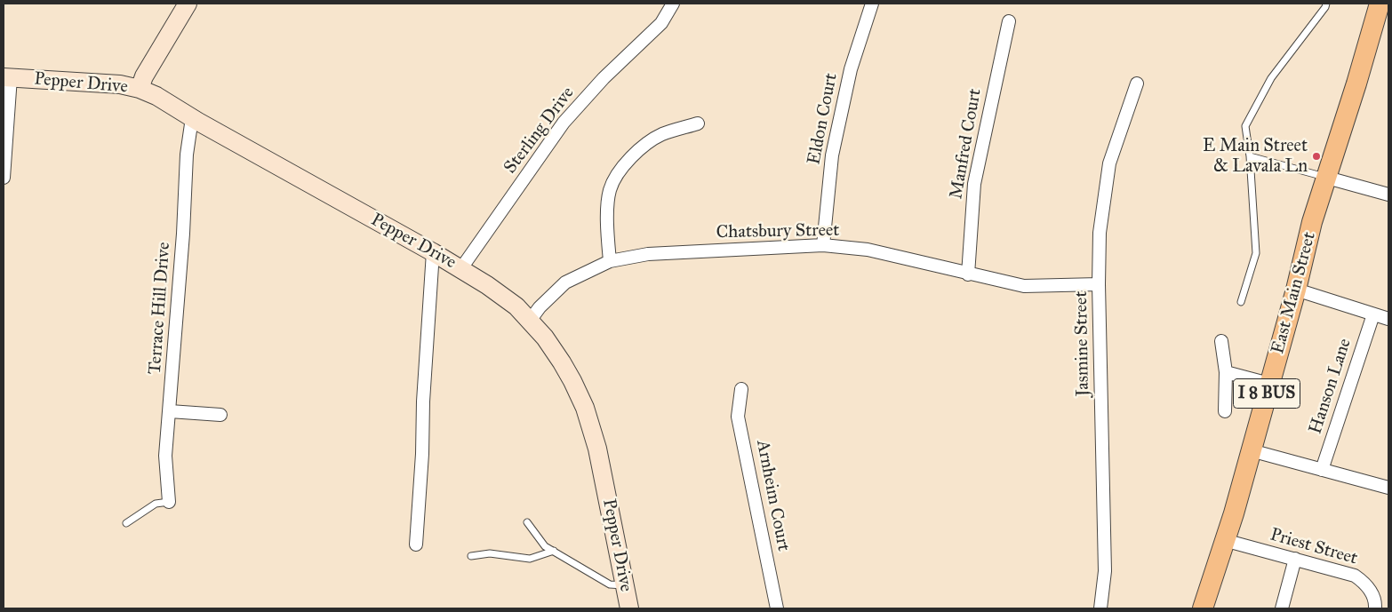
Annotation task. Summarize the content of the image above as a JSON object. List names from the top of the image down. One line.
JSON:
{"streets":{"main road":["East Main Street","I 8 BUS"],"street":["Pepper Drive","Eldon Court","Sterling Drive","Manfred Court","Chatsbury Street","Terrace Hill Drive","Jasmine Street","Hanson Lane","Arnheim Court","Priest Street"]},"crossings":[["Pepper Drive","Sterling Drive"],["Pepper Drive","Chatsbury Street"],["Pepper Drive","Terrace Hill Drive"],["Eldon Court","Chatsbury Street"],["Manfred Court","Chatsbury Street"],["Chatsbury Street","Jasmine Street"],["East Main Street","Priest Street"]],"places":["E Main Street & Lavala Ln"]}
